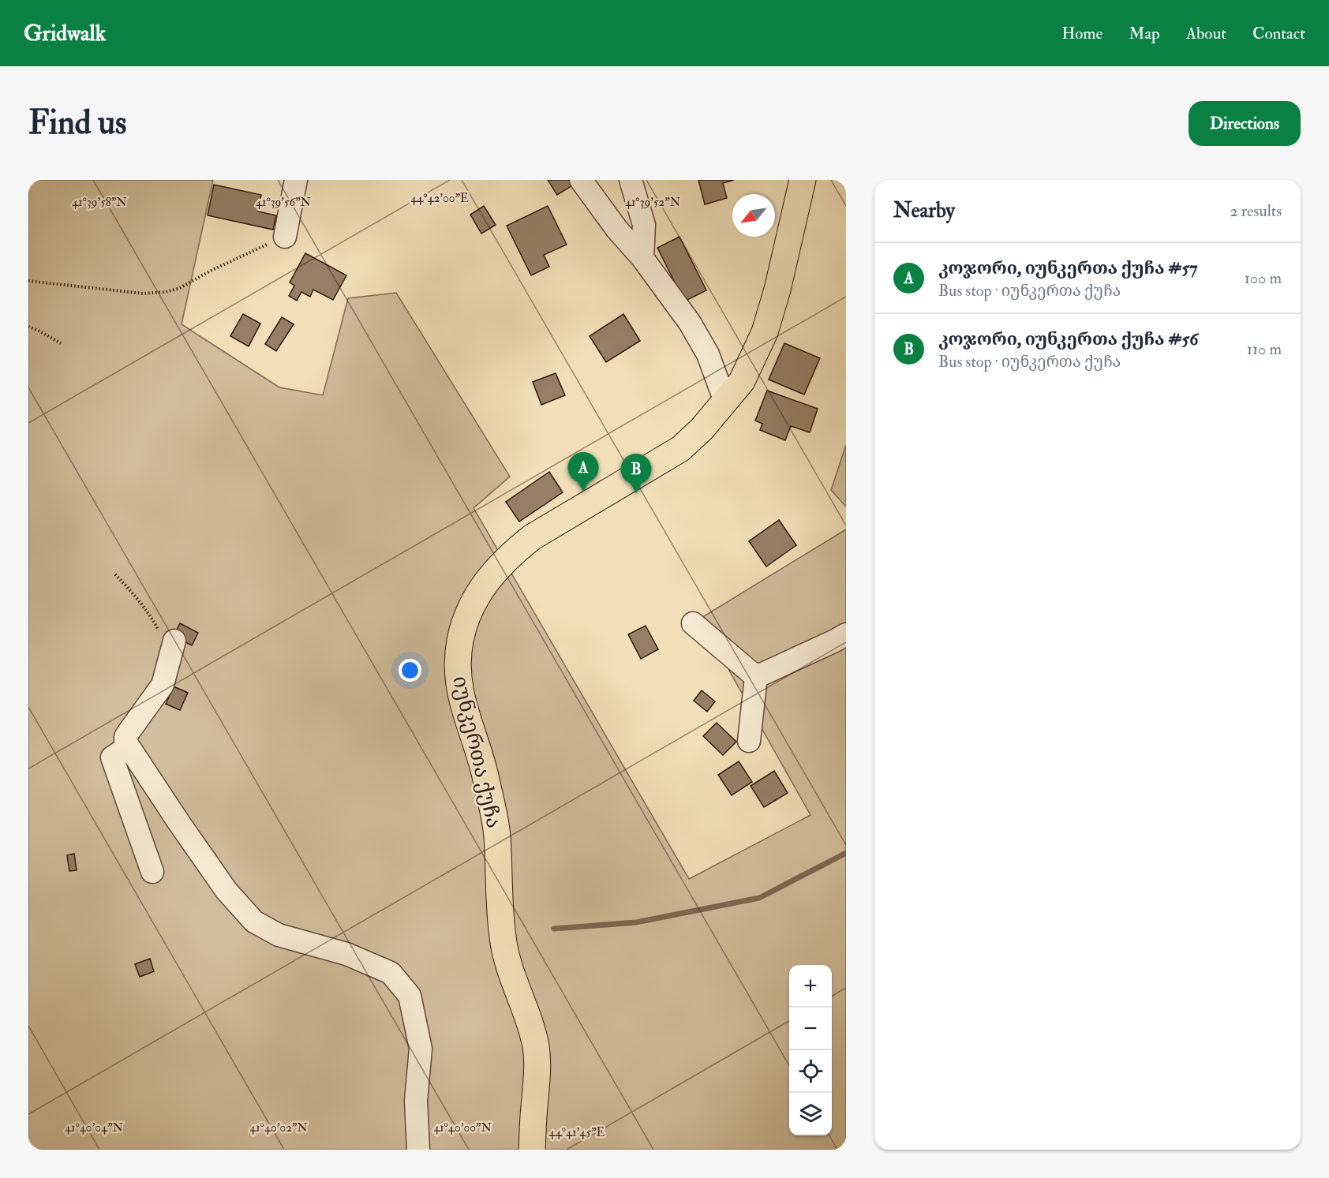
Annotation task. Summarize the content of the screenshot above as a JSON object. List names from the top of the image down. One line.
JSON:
{"streets":{"main road":["იუნკერთა ქუჩა"]},"north":"bottom left","page":{"header":"Gridwalk","nav":["Home","Map","About","Contact"],"buttons":"Directions","title":"Find us","heading":["Nearby","2 results"],"list":[{"mark":"A","name":"კოჯორი, იუნკერთა ქუჩა #57","note":"Bus stop · იუნკერთა ქუჩა","value":"100 m"},{"mark":"B","name":"კოჯორი, იუნკერთა ქუჩა #56","note":"Bus stop · იუნკერთა ქუჩა","value":"110 m"}],"pins":["A","B"],"map_buttons":["+","−"]},"coordinates":["44°42'00\"E","41°39'58\"N","41°39'56\"N","41°39'52\"N","41°40'04\"N","41°40'02\"N","41°40'00\"N","44°41'45\"E"]}
